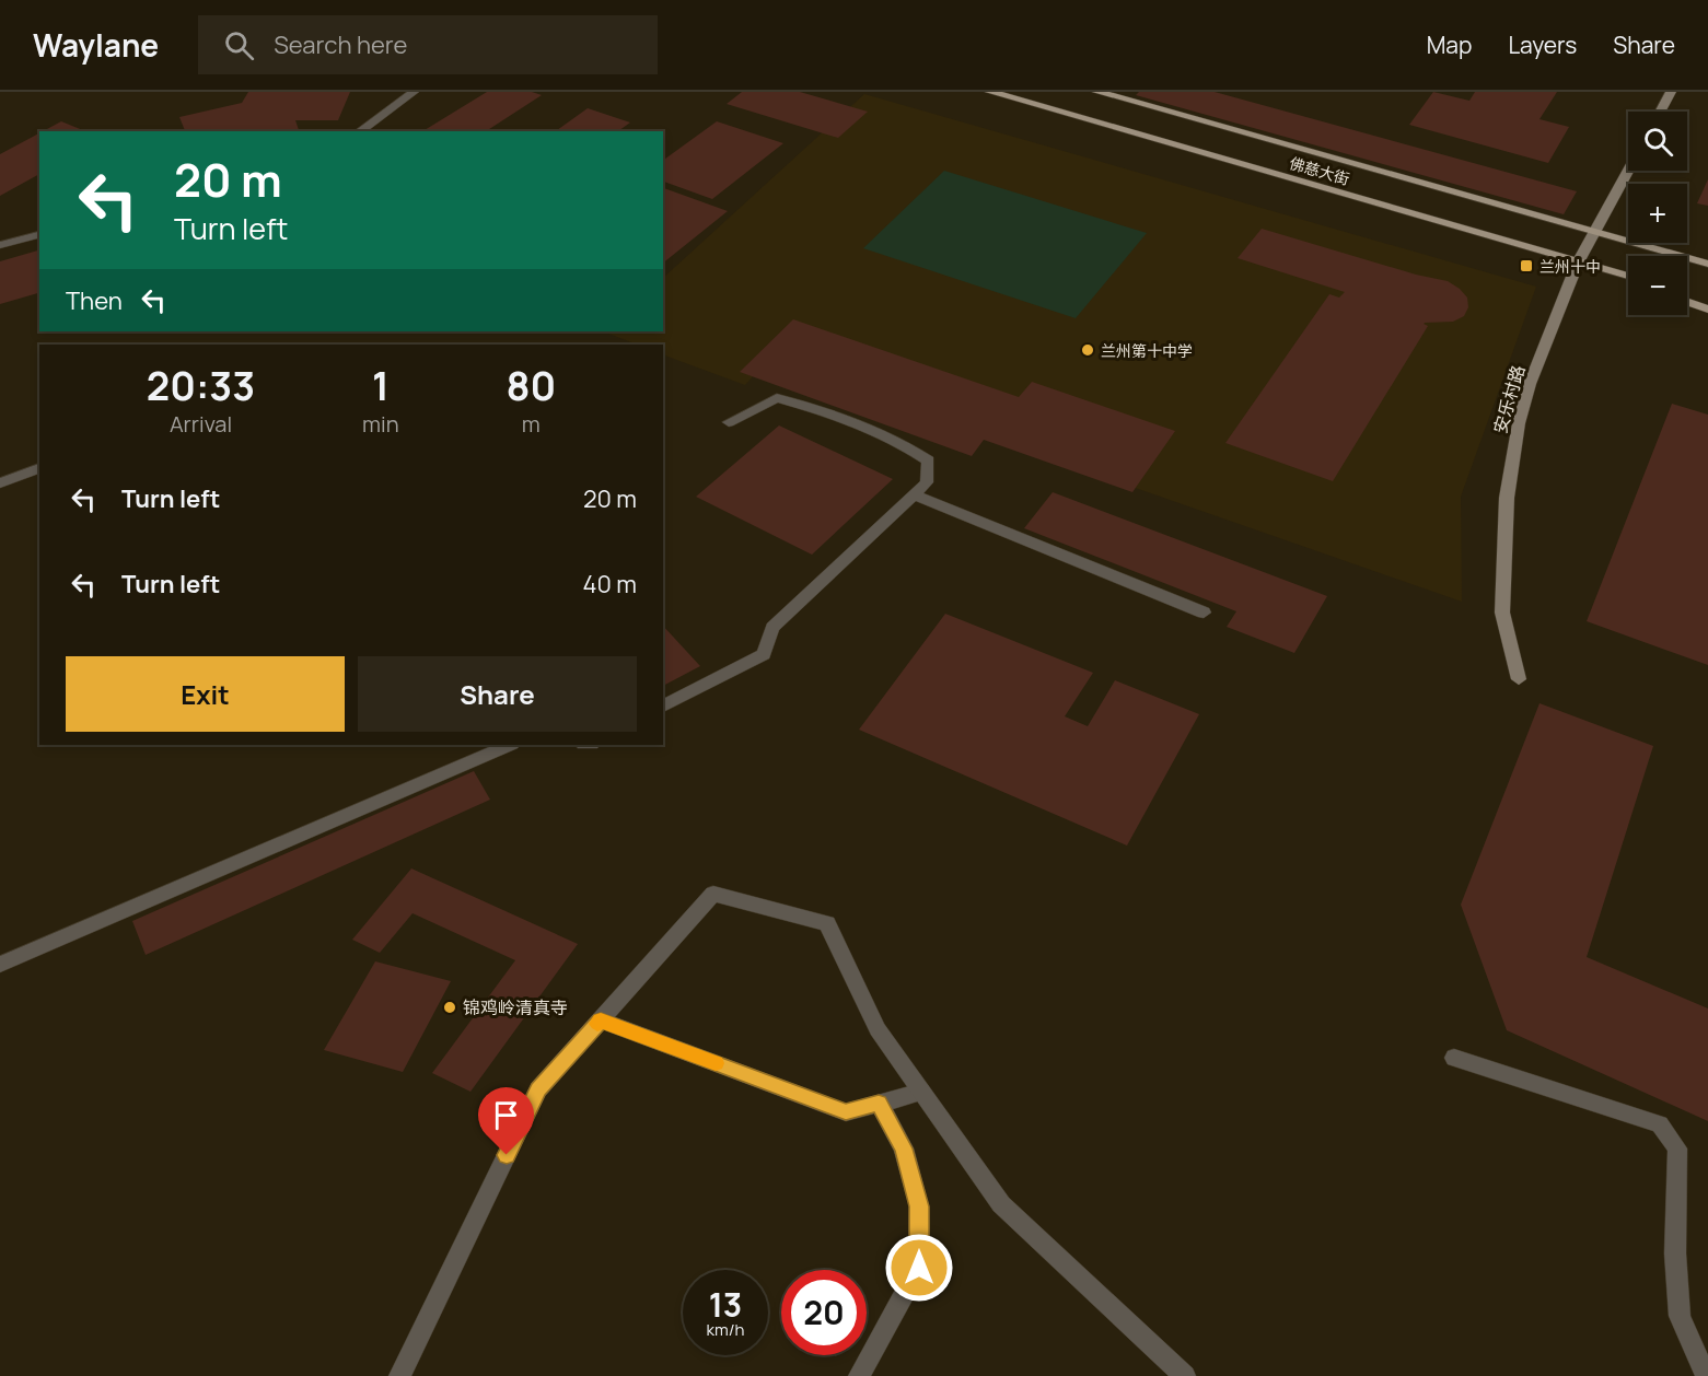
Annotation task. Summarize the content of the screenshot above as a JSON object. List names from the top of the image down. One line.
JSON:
{"streets":{"main road":["佛慈大街"],"street":["安乐村路"]},"crossings":[["佛慈大街","安乐村路"]],"places":{"transit":["兰州十中"],"other":["兰州第十中学","锦鸡岭清真寺"]},"page":{"header":"Waylane","search":"Search here","nav":["Map","Layers","Share"],"map_buttons":["+","−"],"turn":["20 m","Turn left"],"then":"Then","eta":["20:33","Arrival","1","min","80","m"],"list":[{"name":"Turn left","value":"20 m"},{"name":"Turn left","value":"40 m"}],"buttons":["Exit","Share"],"speed":"13 km/h","limit":"20"}}
